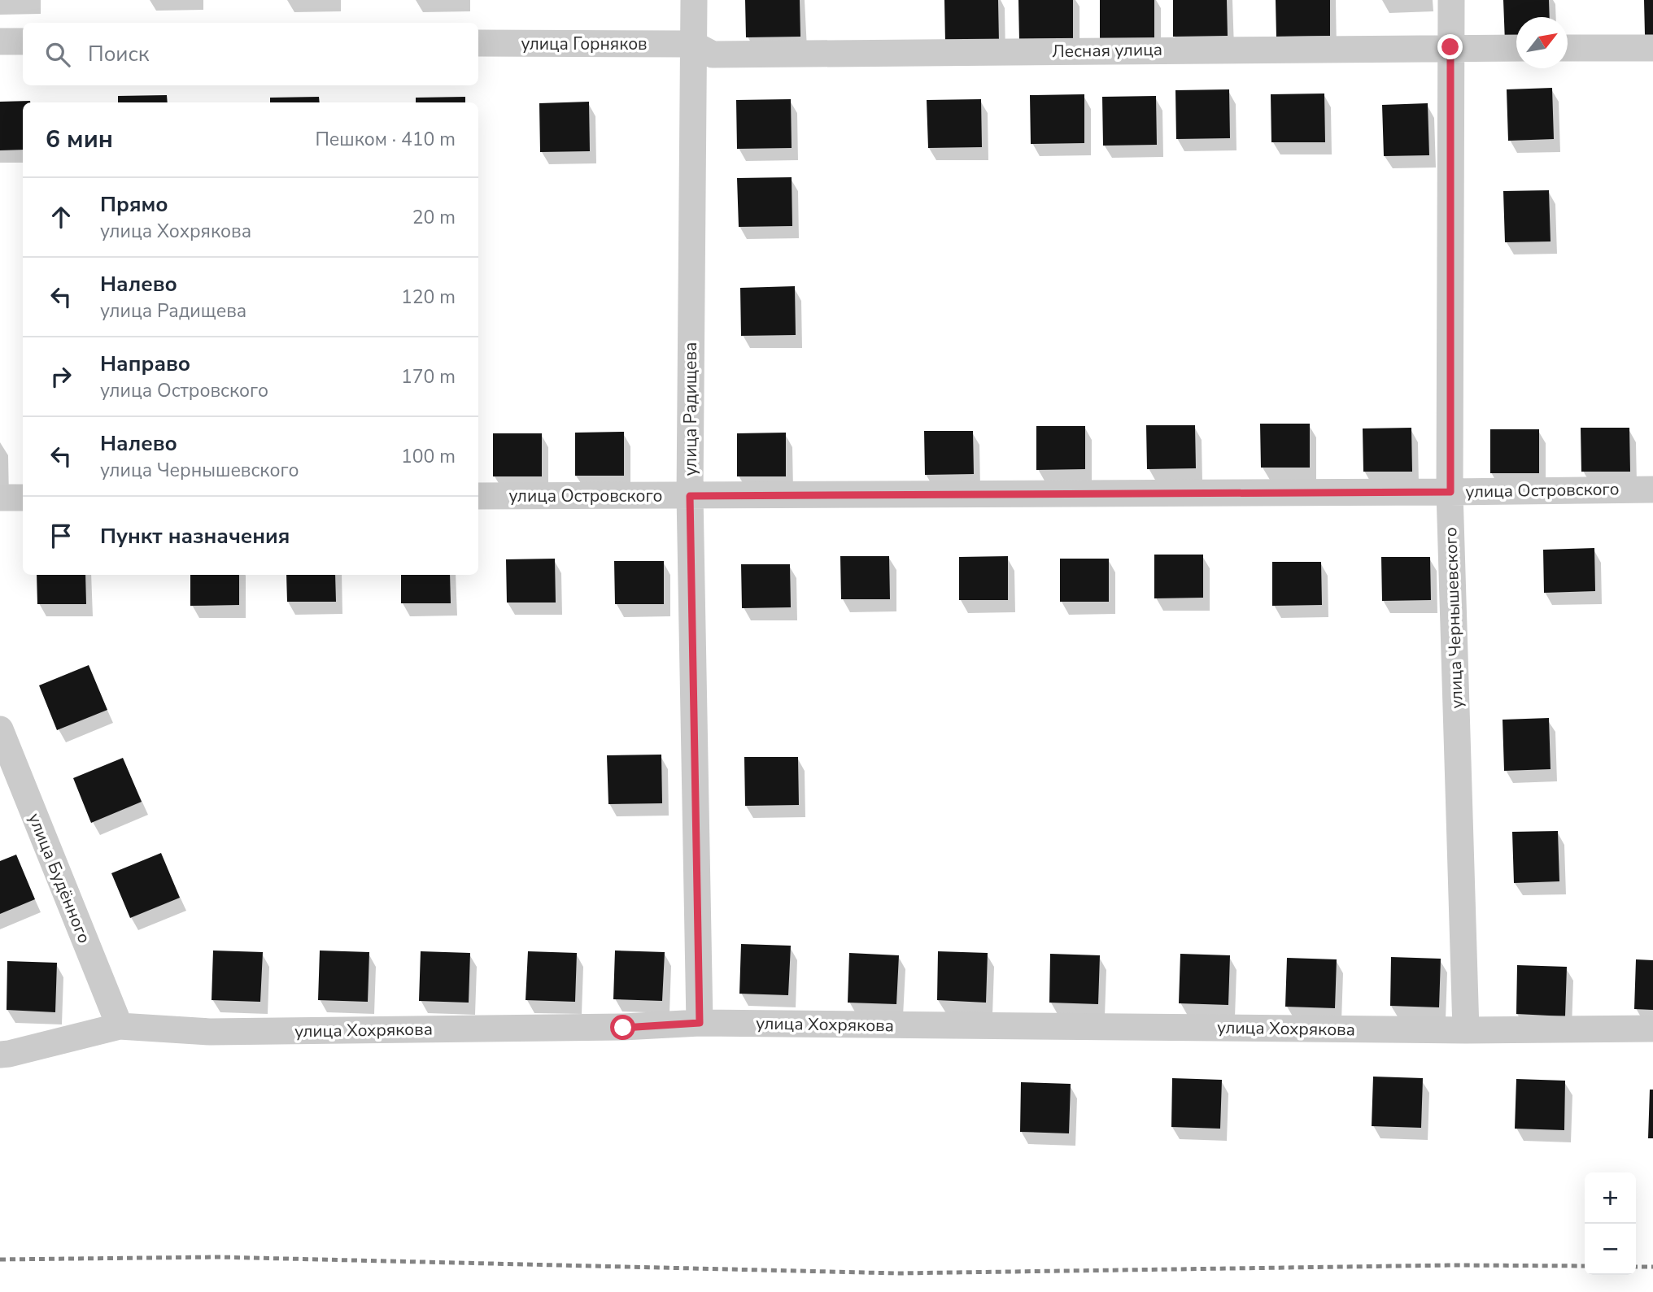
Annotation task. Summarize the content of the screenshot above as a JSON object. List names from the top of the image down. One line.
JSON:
{"streets":{"street":["улица Горняков","Лесная улица","улица Радищева","улица Островского","улица Чернышевского","улица Будённого","улица Хохрякова"]},"crossings":[["улица Горняков","Лесная улица"],["улица Горняков","улица Радищева"],["Лесная улица","улица Радищева"],["Лесная улица","улица Чернышевского"],["улица Радищева","улица Островского"],["улица Радищева","улица Хохрякова"],["улица Островского","улица Чернышевского"],["улица Чернышевского","улица Хохрякова"],["улица Будённого","улица Хохрякова"]],"north":"top right","page":{"search":"Поиск","heading":["6 мин","Пешком · 410 m"],"list":[["Прямо","улица Хохрякова","20 m"],["Налево","улица Радищева","120 m"],["Направо","улица Островского","170 m"],["Налево","улица Чернышевского","100 m"],"Пункт назначения"],"map_buttons":["+","−"]}}
